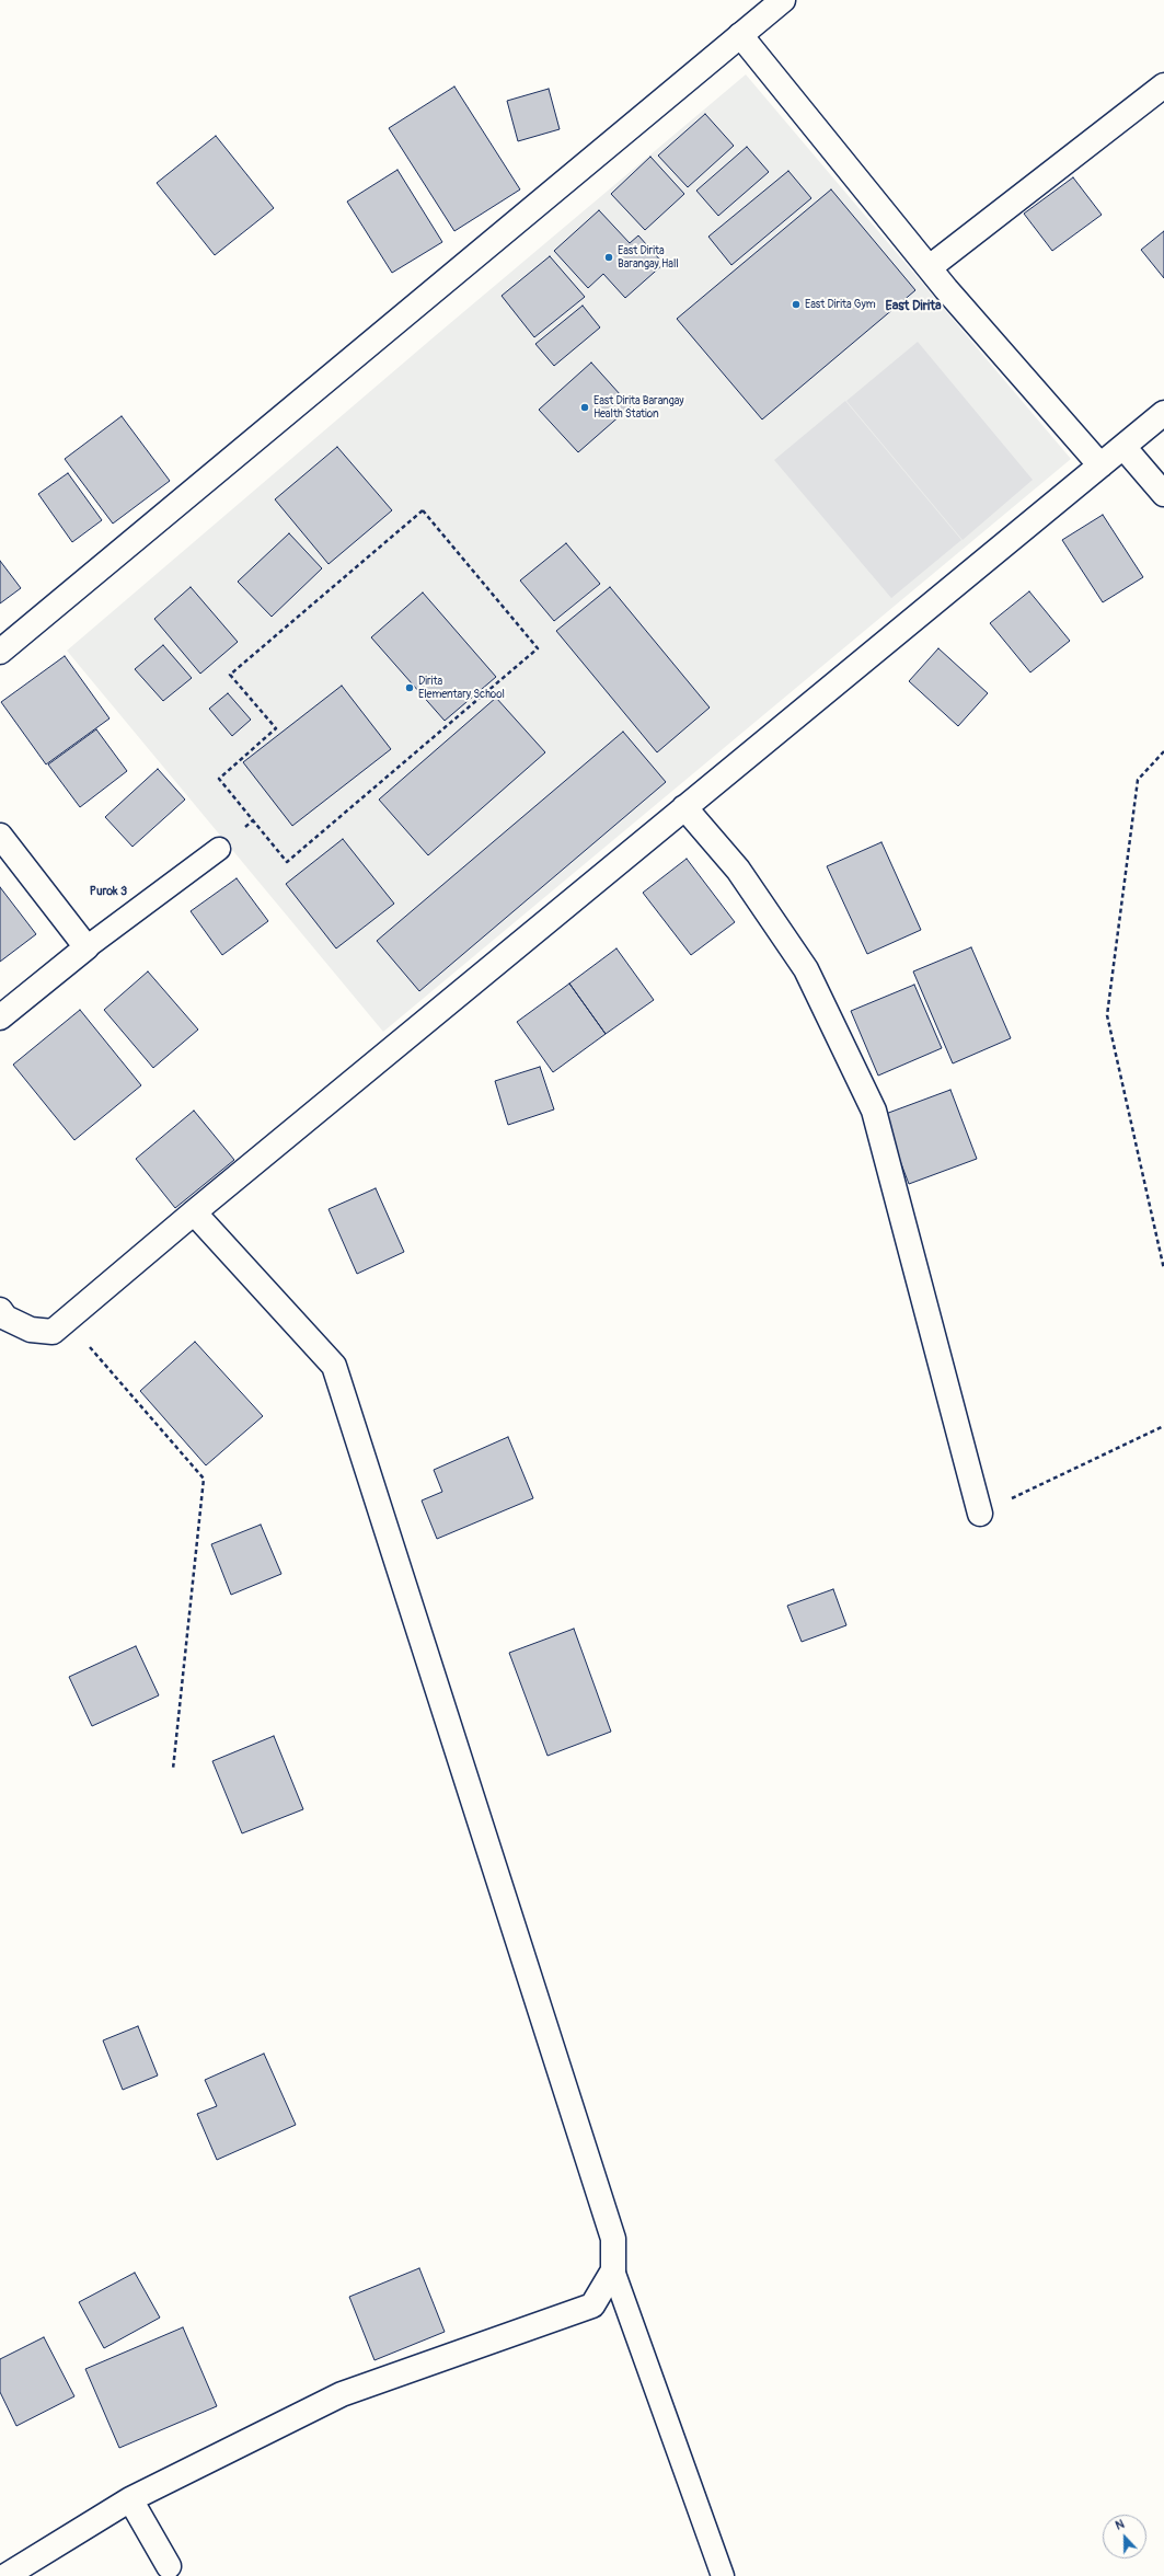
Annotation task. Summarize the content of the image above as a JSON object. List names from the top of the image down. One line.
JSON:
{"districts":["East Dirita","Purok 3"],"places":["East Dirita Barangay Hall","East Dirita Gym","East Dirita Barangay Health Station","Dirita Elementary School"],"north":"top"}
